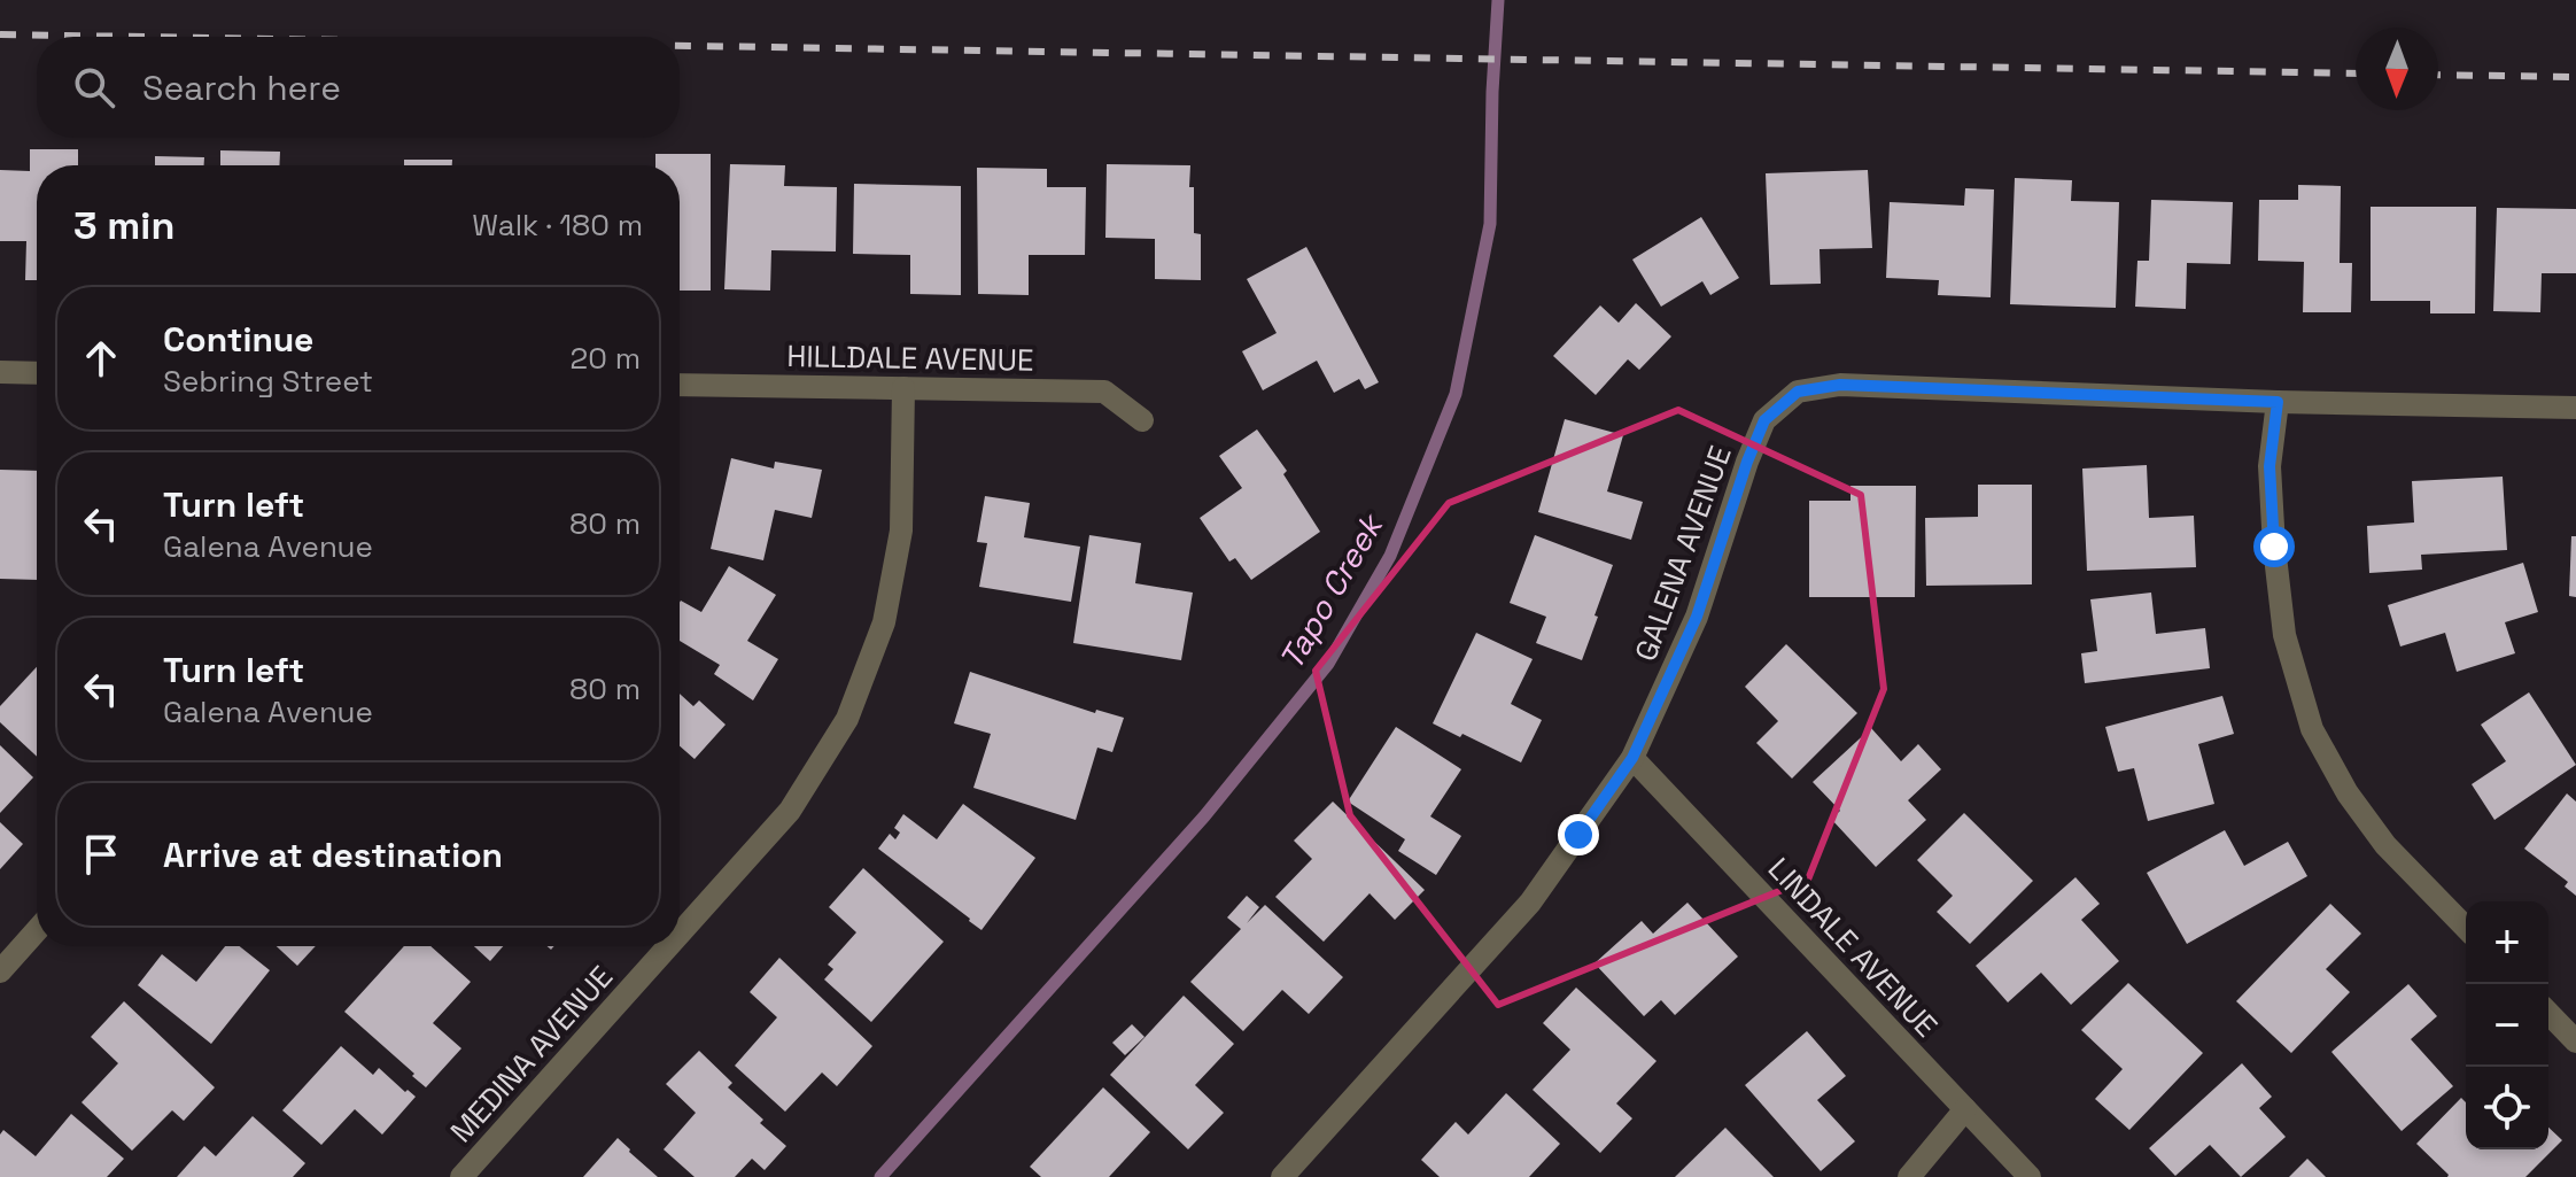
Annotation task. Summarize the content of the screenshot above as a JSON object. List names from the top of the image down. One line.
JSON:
{"streets":{"street":["HILLDALE AVENUE","GALENA AVENUE","LINDALE AVENUE","MEDINA AVENUE"]},"crossings":[["HILLDALE AVENUE","MEDINA AVENUE"],["GALENA AVENUE","LINDALE AVENUE"]],"water":["Tapo Creek"],"north":"bottom","page":{"search":"Search here","heading":["3 min","Walk · 180 m"],"list":[["Continue","Sebring Street","20 m"],["Turn left","Galena Avenue","80 m"],["Turn left","Galena Avenue","80 m"],"Arrive at destination"],"map_buttons":["+","−"]}}
